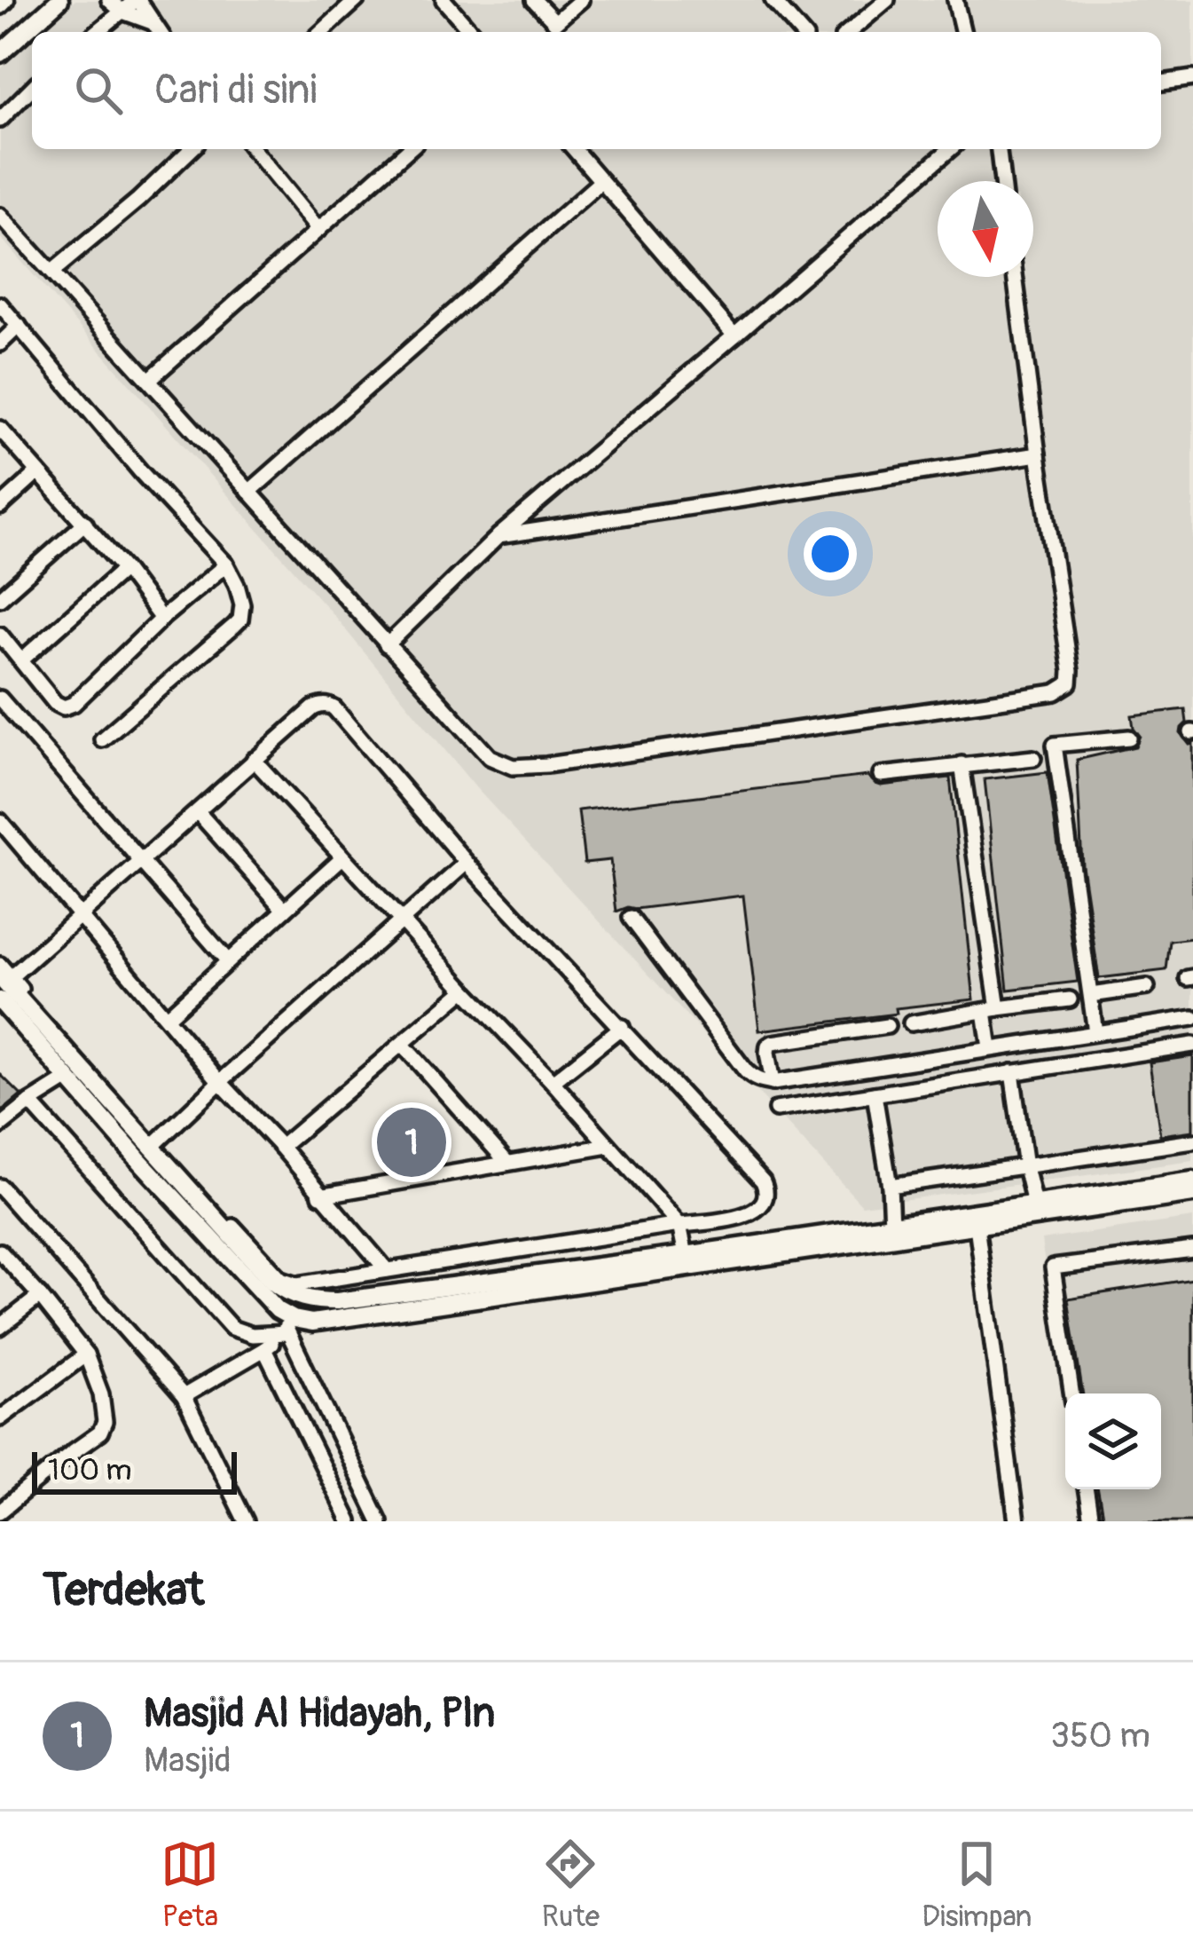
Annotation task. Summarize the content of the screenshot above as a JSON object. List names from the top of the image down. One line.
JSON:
{"scale_bar":"100 m","north":"bottom","page":{"search":"Cari di sini","pins":"1","scale":"100 m","heading":"Terdekat","list":[{"mark":"1","name":"Masjid Al Hidayah, Pln","note":"Masjid","value":"350 m"}],"nav":["Peta","Rute","Disimpan"]}}
